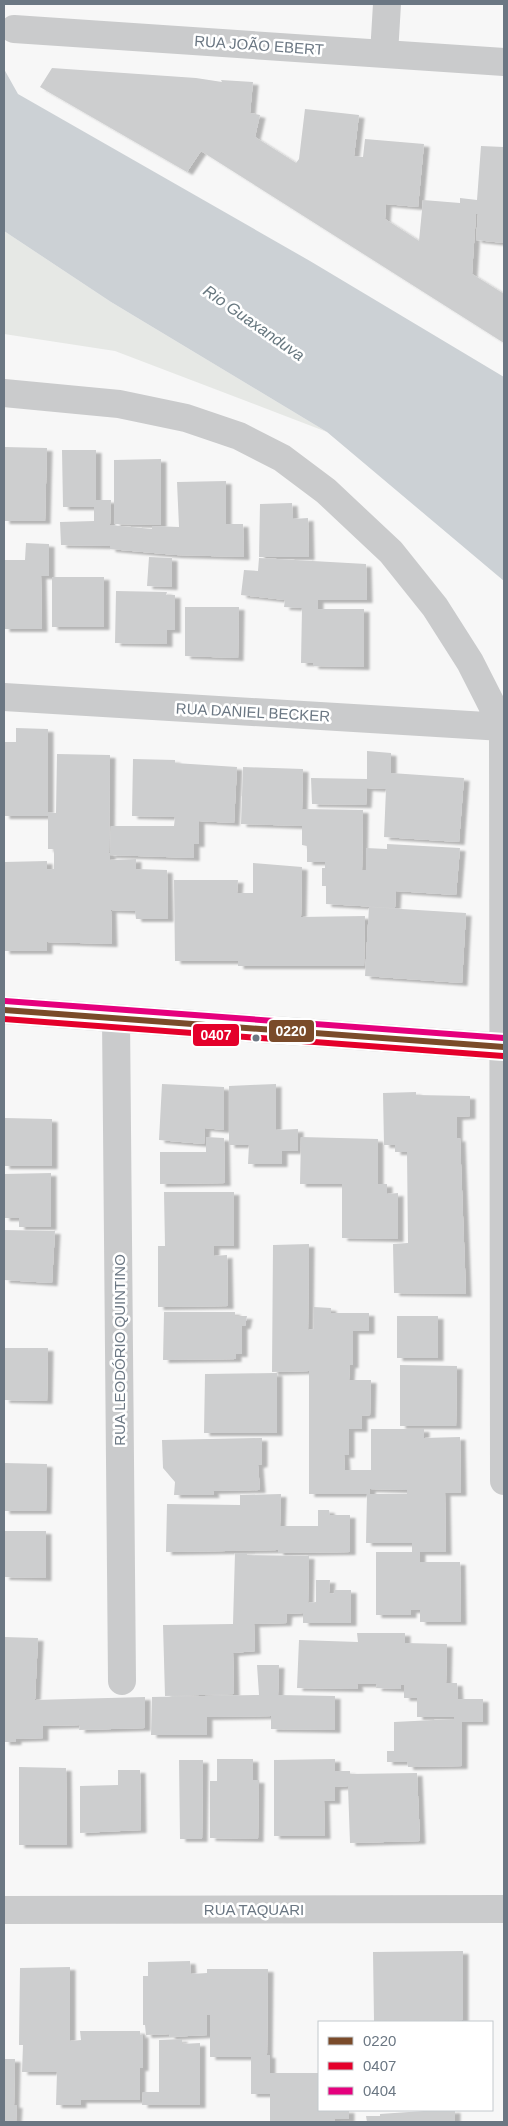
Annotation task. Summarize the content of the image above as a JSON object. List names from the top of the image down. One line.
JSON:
{"streets":{"street":["RUA JOÃO EBERT","RUA DANIEL BECKER","RUA LEODÓRIO QUINTINO","RUA TAQUARI"]},"water":["Rio Guaxanduva"],"lines":["transit line 0404","transit line 0220","transit line 0407"],"legend":["0220","0407","0404"]}
